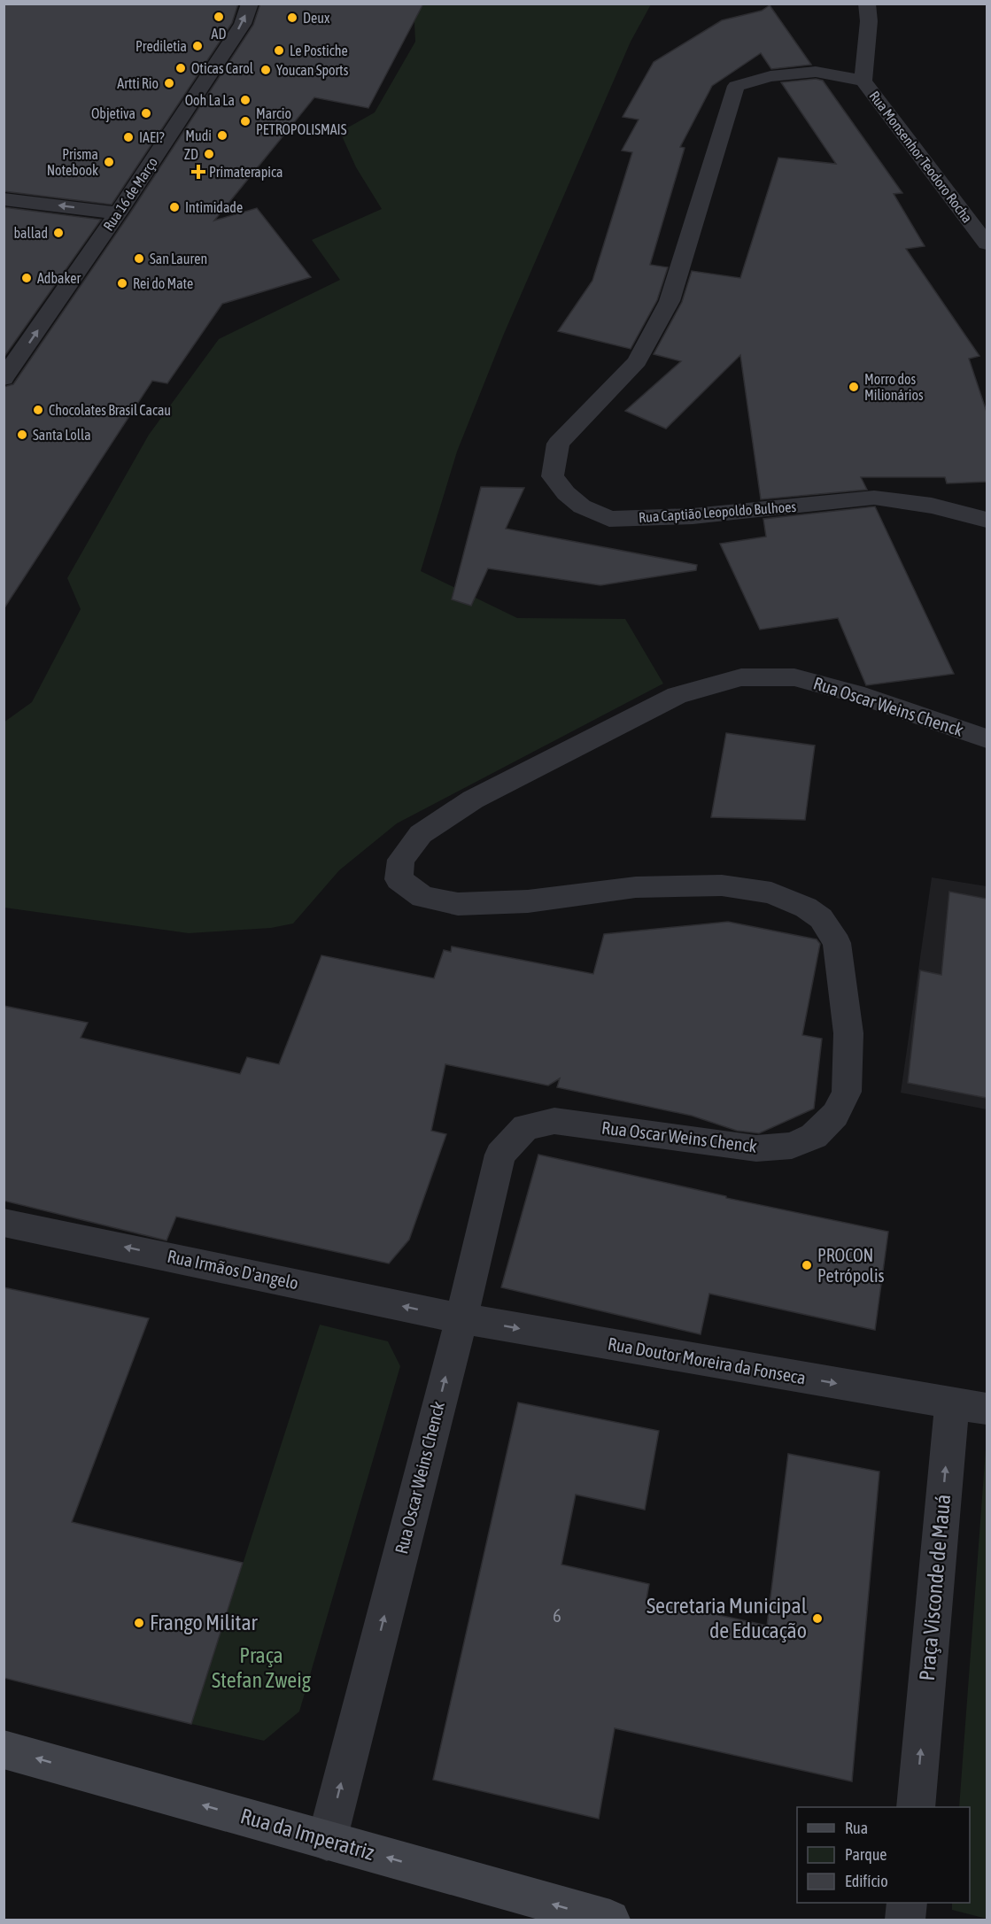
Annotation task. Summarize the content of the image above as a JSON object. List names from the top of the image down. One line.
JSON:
{"streets":{"main road":["Rua da Imperatriz"],"street":["Rua Monsenhor Teodoro Rocha","Rua 16 de Março","Rua Captião Leopoldo Bulhoes","Rua Oscar Weins Chenck","Rua Irmãos D'angelo","Rua Doutor Moreira da Fonseca","Praça Visconde de Mauá"]},"crossings":[["Rua Monsenhor Teodoro Rocha","Rua Captião Leopoldo Bulhoes"],["Rua Oscar Weins Chenck","Rua Irmãos D'angelo"],["Rua Oscar Weins Chenck","Rua Doutor Moreira da Fonseca"],["Rua Oscar Weins Chenck","Rua da Imperatriz"],["Rua Irmãos D'angelo","Rua Doutor Moreira da Fonseca"],["Rua Doutor Moreira da Fonseca","Praça Visconde de Mauá"]],"one_way":["Rua 16 de Março","Rua Irmãos D'angelo","Rua Doutor Moreira da Fonseca","Praça Visconde de Mauá","Rua da Imperatriz"],"parks":["Praça Stefan Zweig"],"places":{"other":["AD","Deux","Prediletia","Le Postiche","Oticas Carol","Youcan Sports","Artti Rio","Ooh La La","Objetiva","Marcio PETROPOLISMAIS","Mudi","IAEI?","ZD","Prisma Notebook","Intimidade","ballad","San Lauren","Adbaker","Rei do Mate","Morro dos Milionários","Chocolates Brasil Cacau","Santa Lolla","PROCON Petrópolis","Secretaria Municipal de Educação","Frango Militar"],"health":["Primaterapica"]},"house_numbers":["6"],"legend":["Rua","Parque","Edifício"]}
